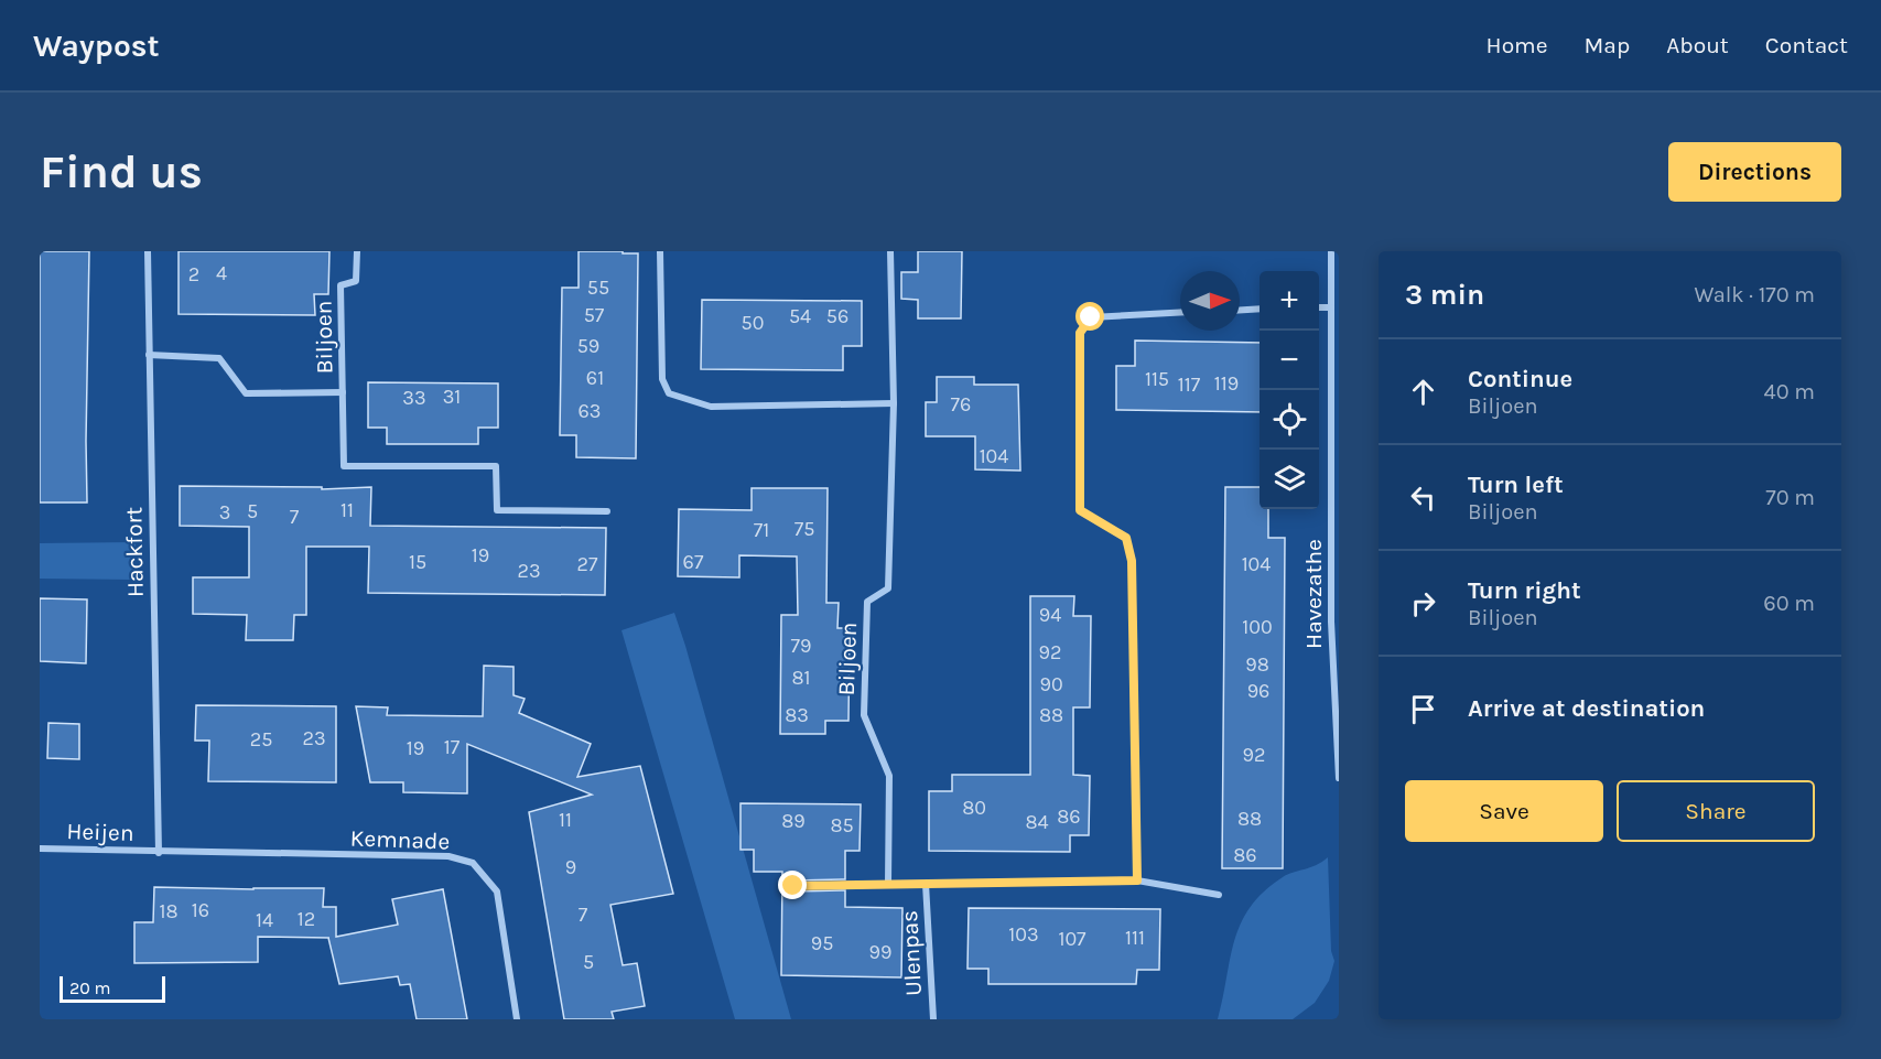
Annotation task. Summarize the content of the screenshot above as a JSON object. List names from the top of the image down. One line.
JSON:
{"streets":{"street":["Biljoen","Hackfort","Havezathe","Heijen","Kemnade","Ulenpas"]},"crossings":[["Biljoen","Hackfort"],["Hackfort","Heijen"],["Hackfort","Kemnade"],["Heijen","Kemnade"]],"house_numbers":["4","2","55","57","54","56","50","59","61","115","119","117","31","33","76","63","104","11","5","3","7","75","71","19","15","67","27","104","23","94","100","79","92","98","81","90","96","83","88","23","25","17","19","92","80","86","88","11","89","84","85","86","9","16","18","7","12","14","103","111","107","95","99","5"],"scale_bar":"20 m","north":"right","page":{"header":"Waypost","nav":["Home","Map","About","Contact"],"buttons":["Directions",["Save","Share"]],"title":"Find us","heading":["3 min","Walk · 170 m"],"map_buttons":["+","−"],"list":[["Continue","Biljoen","40 m"],["Turn left","Biljoen","70 m"],["Turn right","Biljoen","60 m"],"Arrive at destination"],"scale":"20 m"}}
